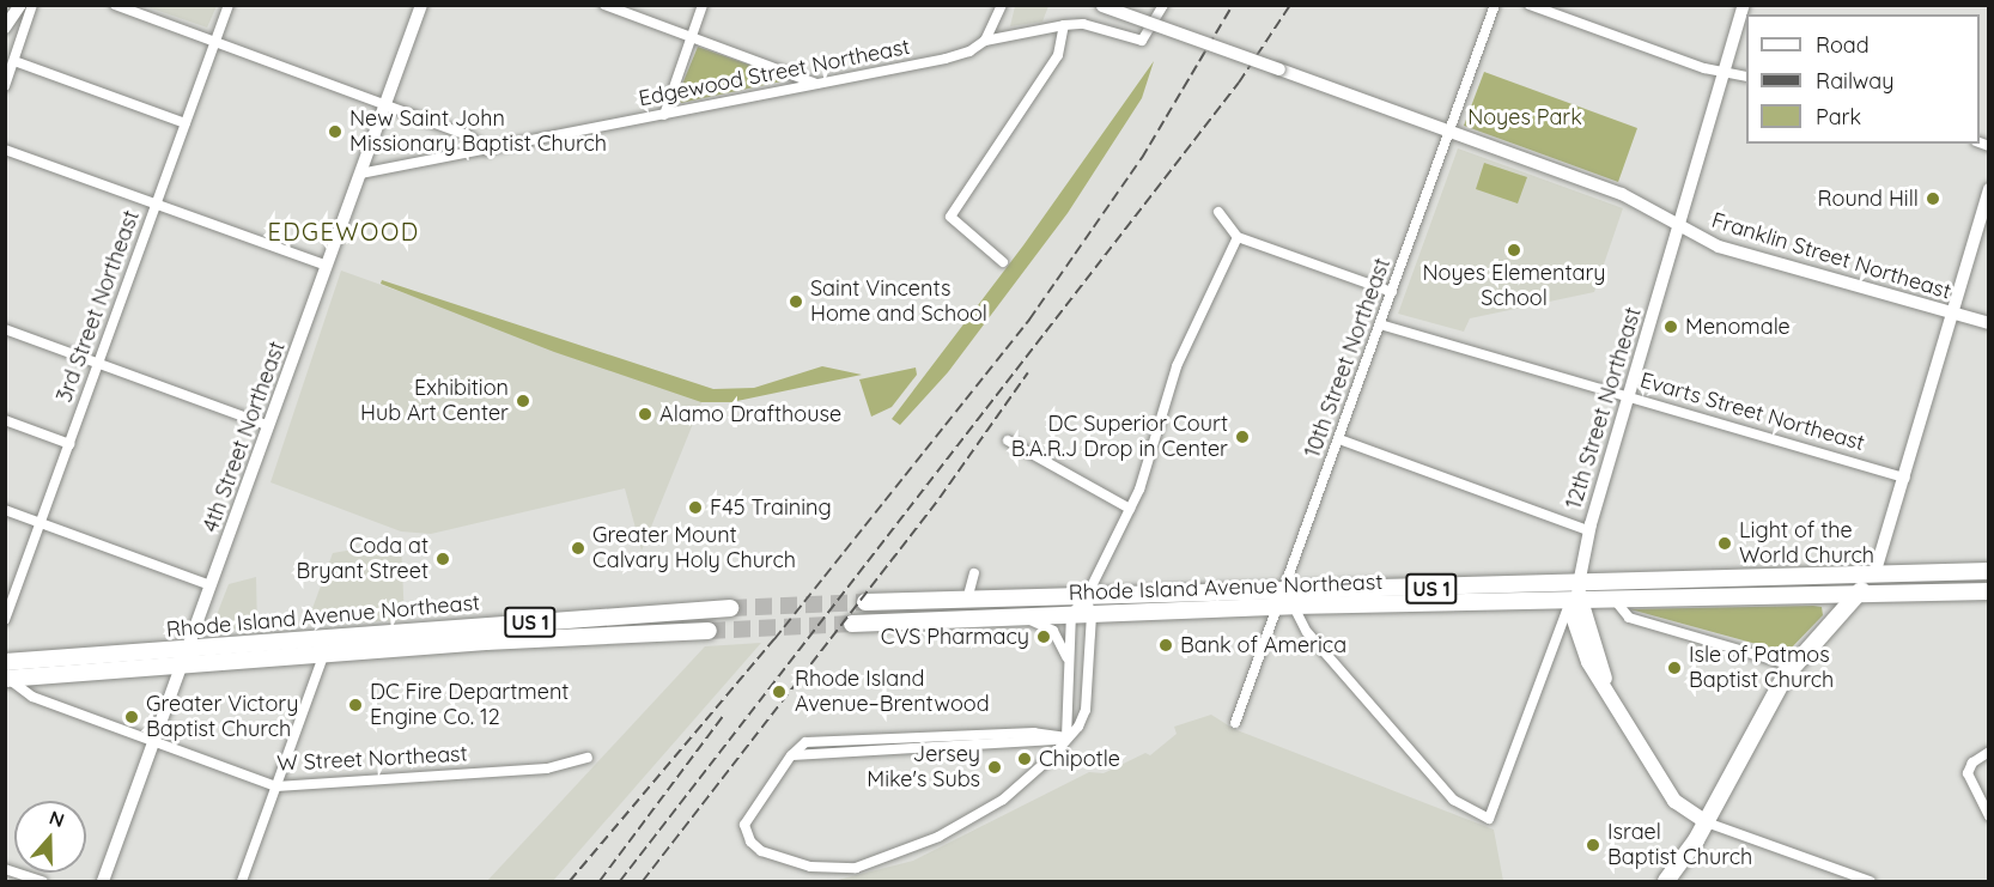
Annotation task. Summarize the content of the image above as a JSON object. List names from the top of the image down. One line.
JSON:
{"streets":{"main road":["Rhode Island Avenue Northeast","US 1"],"street":["Edgewood Street Northeast","Franklin Street Northeast","3rd Street Northeast","10th Street Northeast","12th Street Northeast","Evarts Street Northeast","4th Street Northeast","W Street Northeast"]},"crossings":[["Edgewood Street Northeast","4th Street Northeast"],["Franklin Street Northeast","10th Street Northeast"],["Franklin Street Northeast","12th Street Northeast"],["10th Street Northeast","12th Street Northeast"],["10th Street Northeast","Evarts Street Northeast"],["10th Street Northeast","Rhode Island Avenue Northeast"],["12th Street Northeast","Evarts Street Northeast"],["12th Street Northeast","Rhode Island Avenue Northeast"],["4th Street Northeast","Rhode Island Avenue Northeast"],["4th Street Northeast","W Street Northeast"],["Rhode Island Avenue Northeast","W Street Northeast"]],"districts":["EDGEWOOD"],"parks":["Noyes Park"],"places":["New Saint John Missionary Baptist Church","Round Hill","Noyes Elementary School","Saint Vincents Home and School","Menomale","Exhibition Hub Art Center","Alamo Drafthouse","DC Superior Court B.A.R.J Drop in Center","F45 Training","Light of the World Church","Greater Mount Calvary Holy Church","Coda at Bryant Street","CVS Pharmacy","Bank of America","Isle of Patmos Baptist Church","Rhode Island Avenue–Brentwood","DC Fire Department Engine Co. 12","Greater Victory Baptist Church","Chipotle","Jersey Mike's Subs","Israel Baptist Church"],"legend":["Road","Railway","Park"],"north":"top"}
